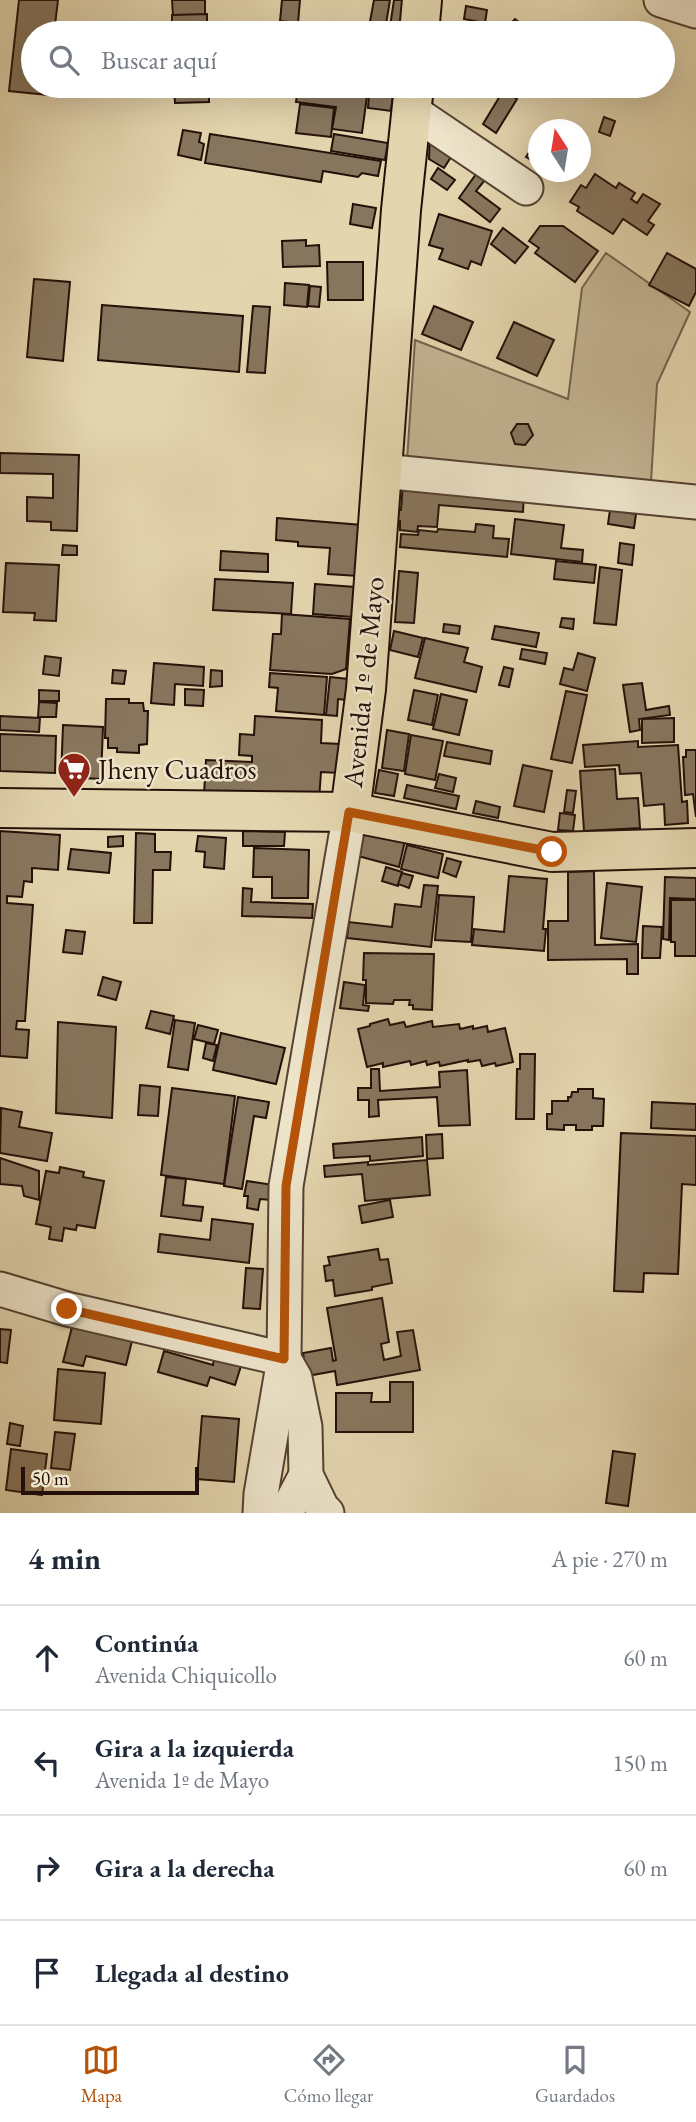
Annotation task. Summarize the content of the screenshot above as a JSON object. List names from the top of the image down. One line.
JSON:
{"streets":{"main road":["Avenida 1º de Mayo"]},"places":{"supermarket":["Jheny Cuadros"]},"scale_bar":"50 m","north":"top","page":{"search":"Buscar aquí","scale":"50 m","heading":["4 min","A pie · 270 m"],"list":[["Continúa","Avenida Chiquicollo","60 m"],["Gira a la izquierda","Avenida 1º de Mayo","150 m"],["Gira a la derecha","60 m"],"Llegada al destino"],"nav":["Mapa","Cómo llegar","Guardados"]}}
